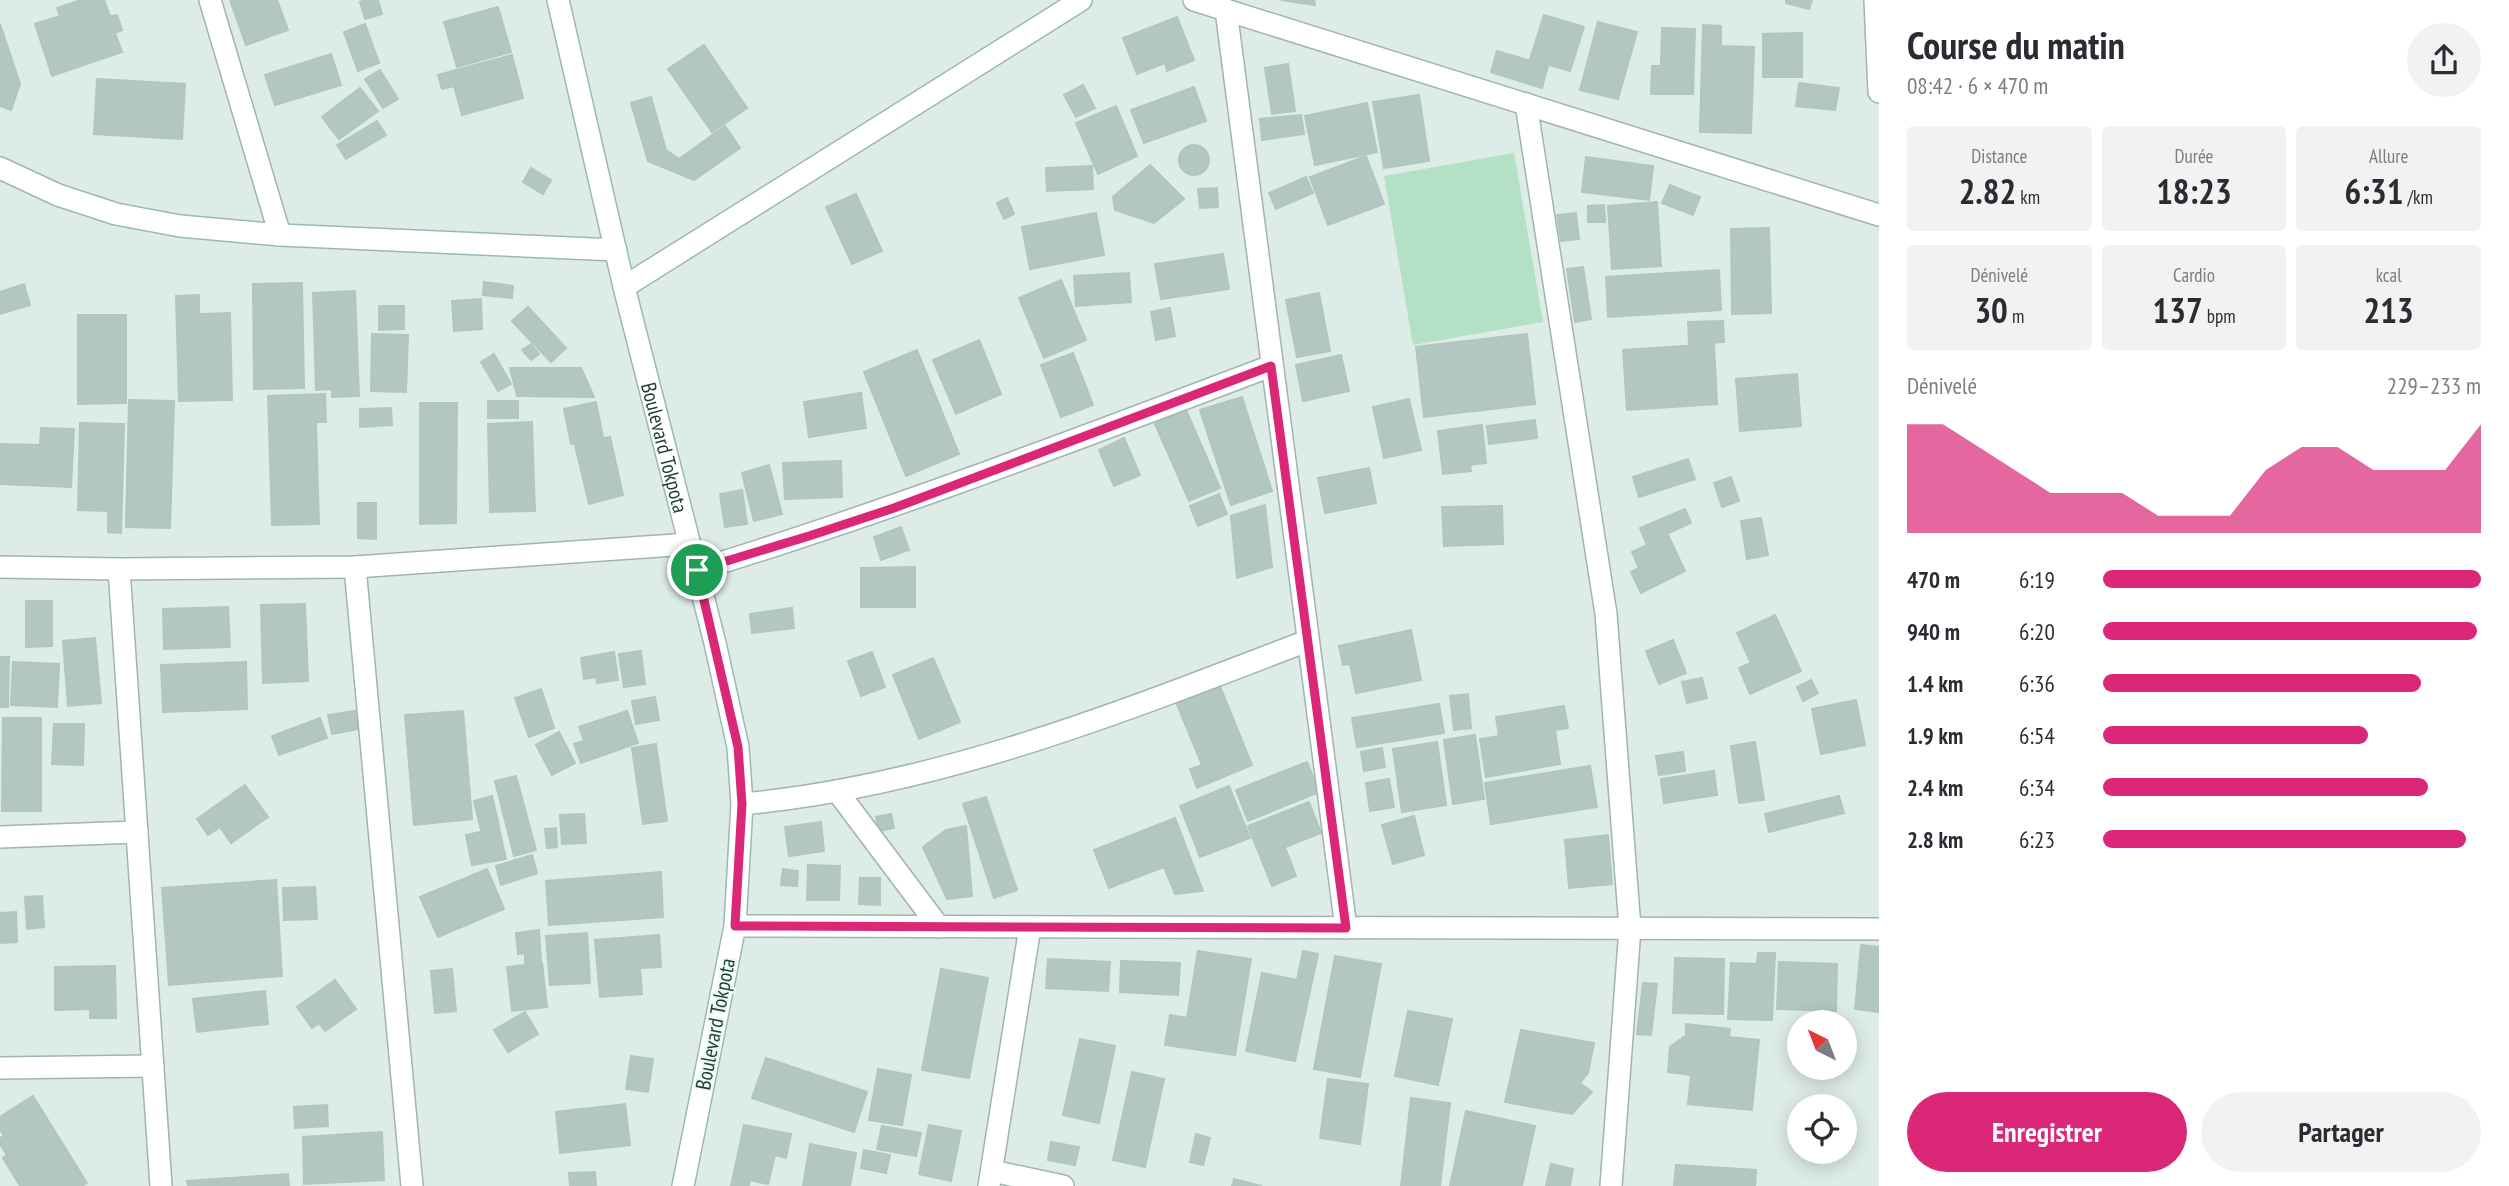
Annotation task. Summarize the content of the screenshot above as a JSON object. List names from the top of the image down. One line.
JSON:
{"streets":{"street":["Boulevard Tokpota"]},"north":"top left","page":{"heading":["Course du matin","08:42 · 6 × 470 m"],"stats":[["Distance","2.82 km"],["Durée","18:23"],["Allure","6:31 /km"],["Dénivelé","30 m"],["Cardio","137 bpm"],["kcal","213"]],"chart":["Dénivelé","229–233 m"],"list":[{"name":"470 m","note":"6:19"},{"name":"940 m","note":"6:20"},{"name":"1.4 km","note":"6:36"},{"name":"1.9 km","note":"6:54"},{"name":"2.4 km","note":"6:34"},{"name":"2.8 km","note":"6:23"}],"buttons":["Enregistrer","Partager"]}}
